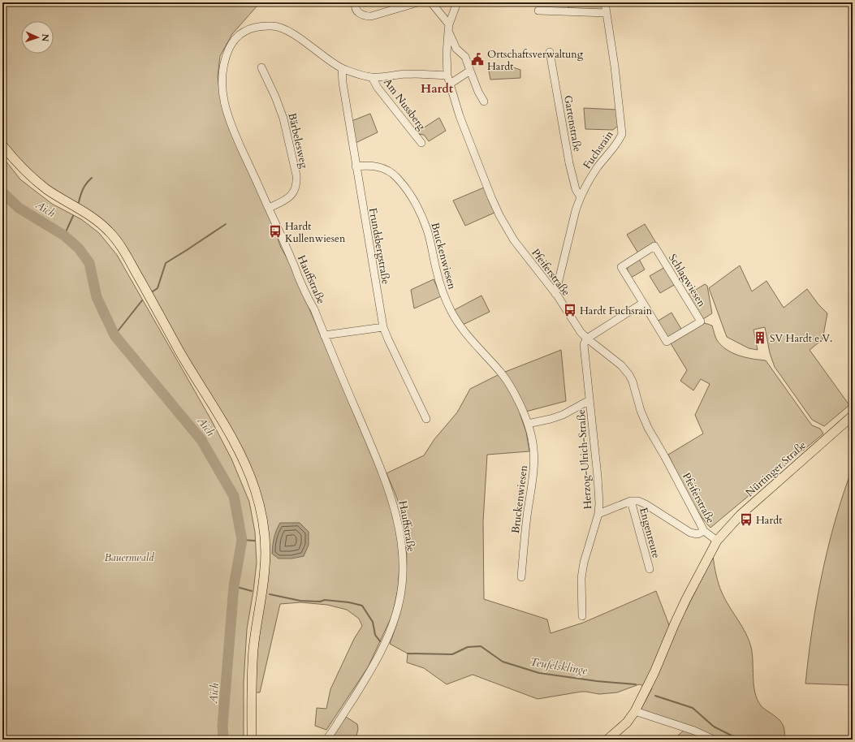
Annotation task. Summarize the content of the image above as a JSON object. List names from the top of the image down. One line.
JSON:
{"streets":{"main road":["Nürtinger Straße"],"street":["Am Nussberg","Gartenstraße","Bärbelesweg","Fuchsrain","Frundsbergstraße","Bruckenwiesen","Pfeiferstraße","Hauffstraße","Schlagwiesen","Herzog-Ulrich-Straße","Engenreute"]},"crossings":[["Am Nussberg","Hauffstraße"],["Gartenstraße","Fuchsrain"],["Bärbelesweg","Hauffstraße"],["Fuchsrain","Pfeiferstraße"],["Frundsbergstraße","Bruckenwiesen"],["Frundsbergstraße","Hauffstraße"],["Pfeiferstraße","Hauffstraße"],["Pfeiferstraße","Herzog-Ulrich-Straße"],["Pfeiferstraße","Nürtinger Straße"]],"districts":["Hardt"],"water":["Aich","Teufelsklinge"],"parks":["Bauernwald"],"places":{"public building":["Ortschaftsverwaltung Hardt"],"bus stop":["Hardt Kullenwiesen","Hardt Fuchsrain","Hardt"],"building":["SV Hardt e.V."]},"north":"right"}
